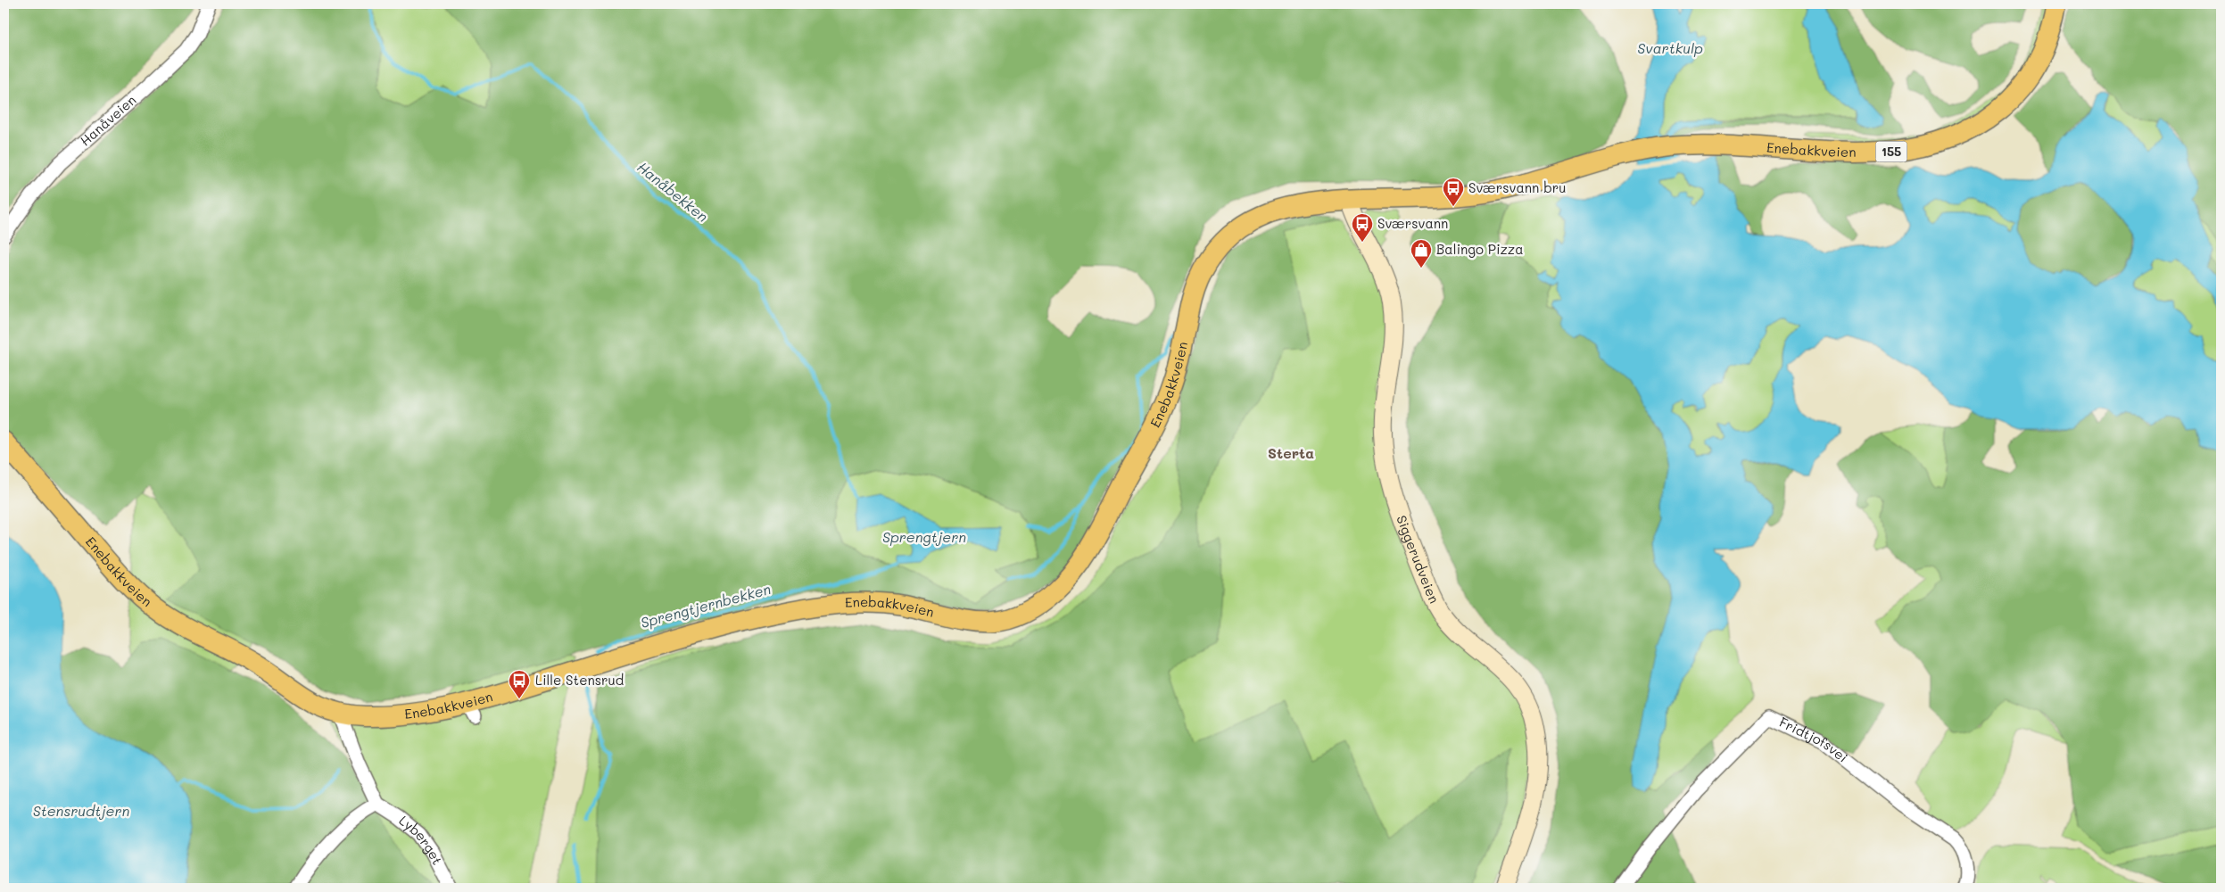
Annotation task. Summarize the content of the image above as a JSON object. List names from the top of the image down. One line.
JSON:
{"streets":{"main road":["Enebakkveien","155","Siggerudveien"],"street":["Hanåveien","Fridtjofsvei","Lyberget"]},"crossings":[["Enebakkveien","Siggerudveien"]],"districts":["Sterta"],"water":["Svartkulp","Hanåbekken","Sprengtjern","Sprengtjernbekken","Stensrudtjern"],"places":{"bus stop":["Sværsvann bru","Sværsvann","Lille Stensrud"],"shop":["Balingo Pizza"]}}
